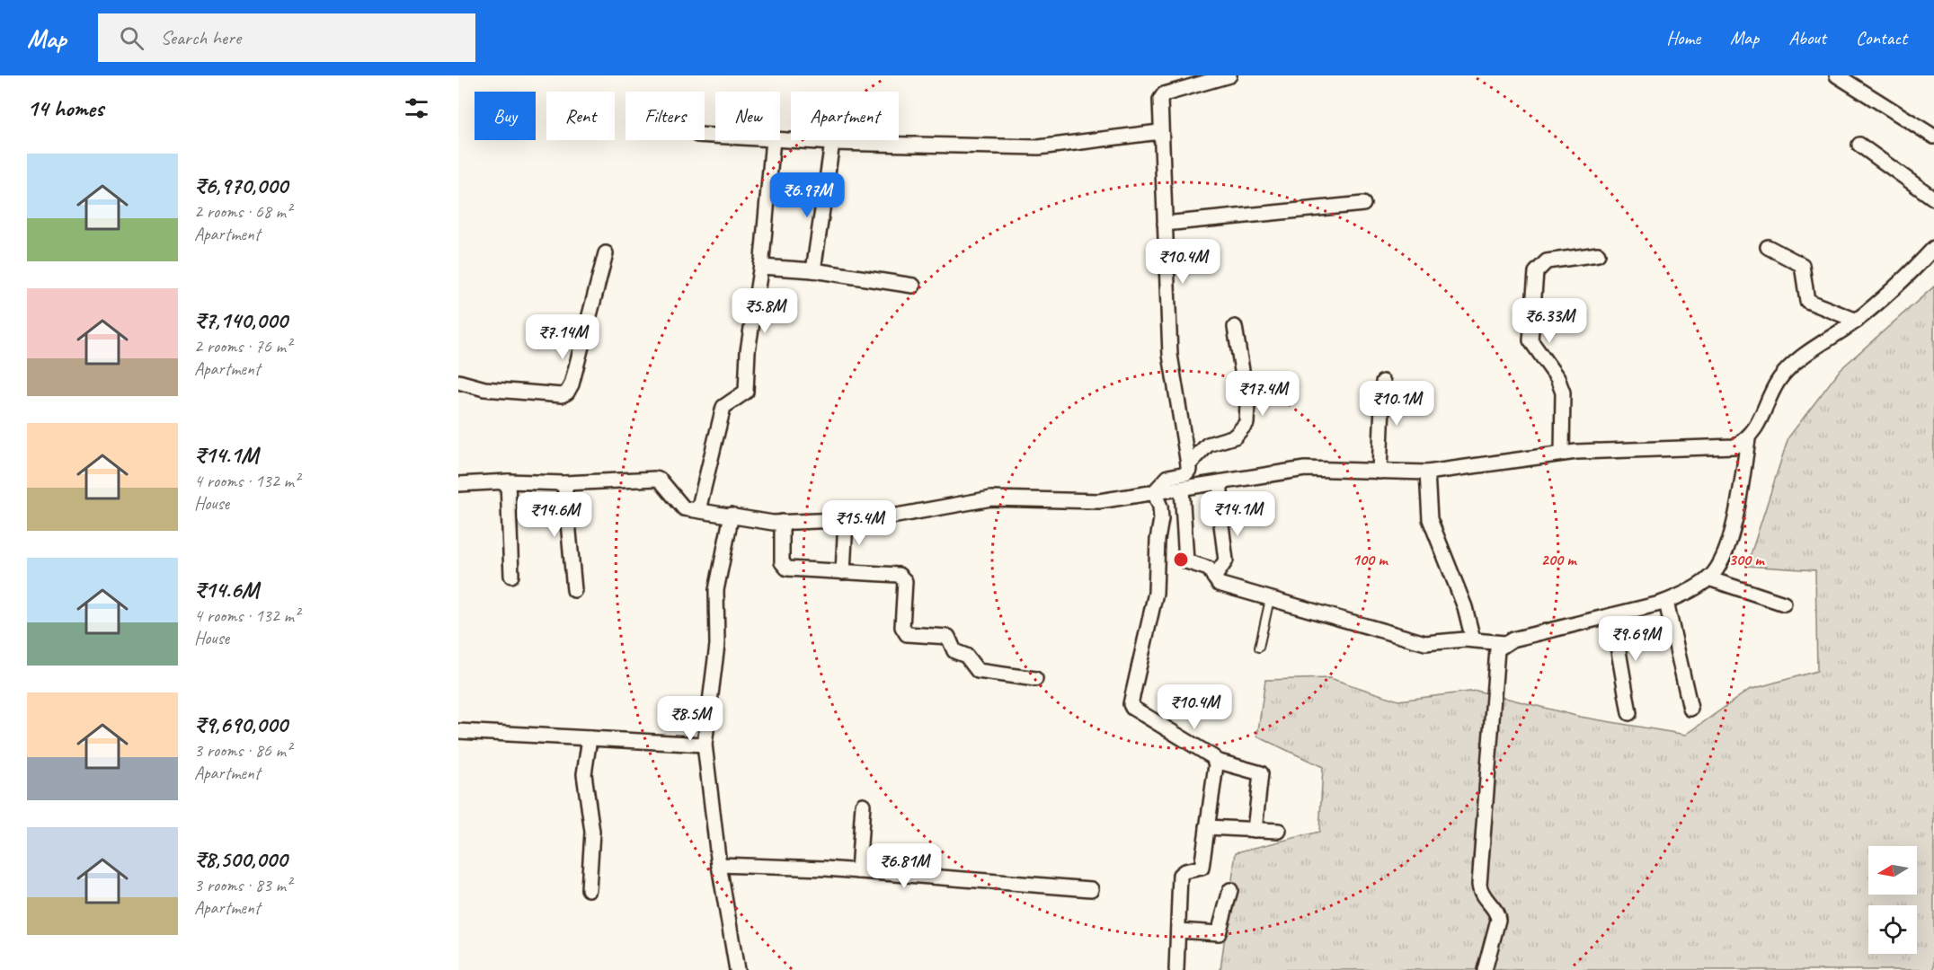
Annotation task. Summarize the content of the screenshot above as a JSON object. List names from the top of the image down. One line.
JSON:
{"north":"left","page":{"header":"Map","search":"Search here","nav":["Home","Map","About","Contact"],"heading":"14 homes","chip":["Buy","Rent","Filters","New","Apartment"],"list":[{"name":"₹6,970,000","note":"2 rooms · 68 m² · Apartment"},{"name":"₹7,140,000","note":"2 rooms · 76 m² · Apartment"},{"name":"₹14.1M","note":"4 rooms · 132 m² · House"},{"name":"₹14.6M","note":"4 rooms · 132 m² · House"},{"name":"₹9,690,000","note":"3 rooms · 86 m² · Apartment"},{"name":"₹8,500,000","note":"3 rooms · 83 m² · Apartment"}],"price":["₹6.97M","₹10.4M","₹5.8M","₹6.33M","₹7.14M","₹17.4M","₹10.1M","₹14.1M","₹14.6M","₹15.4M","₹9.69M","₹10.4M","₹8.5M","₹6.81M"]},"rings":["100 m","200 m","300 m"]}
